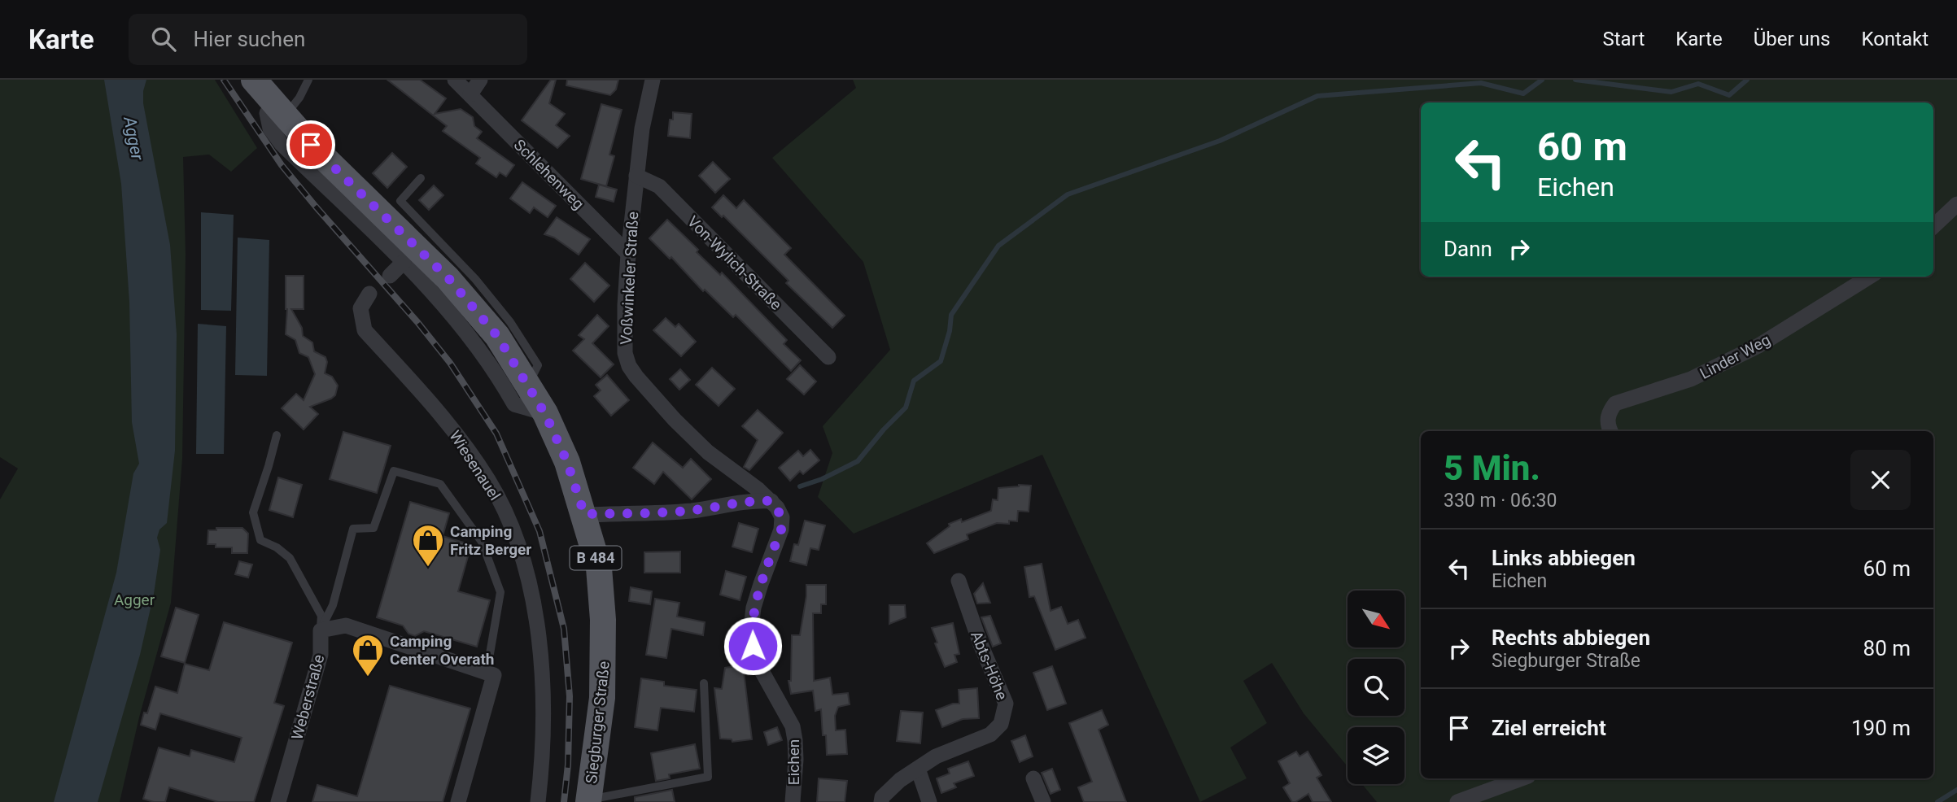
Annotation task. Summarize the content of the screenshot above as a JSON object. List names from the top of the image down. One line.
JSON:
{"streets":{"main road":["B 484","Siegburger Straße"],"street":["Schlehenweg","Von-Wylich-Straße","Voßwinkeler Straße","Linder Weg","Wiesenauel","Abts-Höhe","Weberstraße","Eichen"]},"crossings":[["Schlehenweg","Voßwinkeler Straße"],["Von-Wylich-Straße","Voßwinkeler Straße"],["Voßwinkeler Straße","Eichen"]],"water":["Agger"],"parks":["Agger"],"places":{"shop":["Camping Fritz Berger","Camping Center Overath"]},"north":"bottom right","page":{"header":"Karte","search":"Hier suchen","nav":["Start","Karte","Über uns","Kontakt"],"turn":["60 m","Eichen"],"then":"Dann","heading":["5 Min.","330 m · 06:30"],"list":[{"name":"Links abbiegen","note":"Eichen","value":"60 m"},{"name":"Rechts abbiegen","note":"Siegburger Straße","value":"80 m"},{"name":"Ziel erreicht","value":"190 m"}]}}
